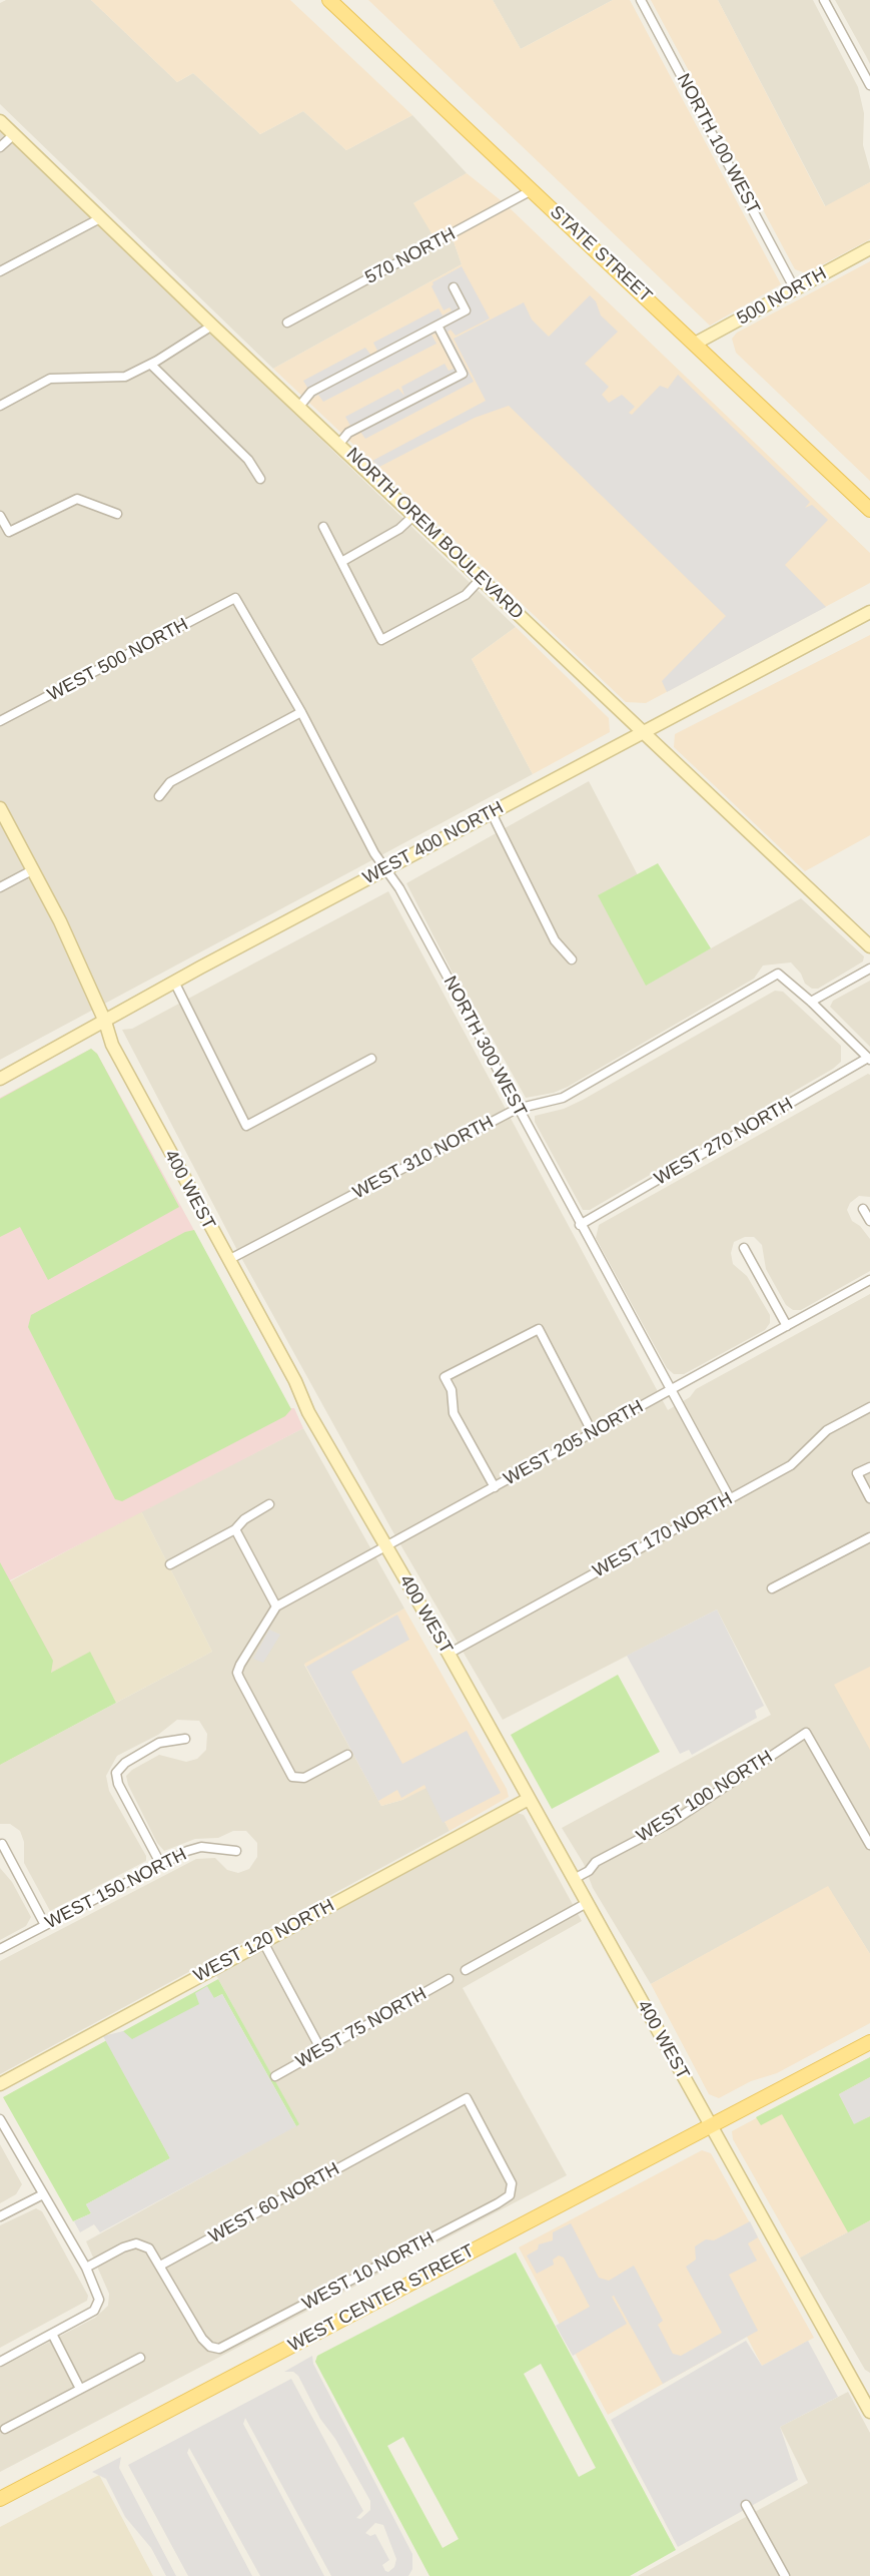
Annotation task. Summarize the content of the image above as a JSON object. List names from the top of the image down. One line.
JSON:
{"streets":{"main road":["STATE STREET","500 NORTH","NORTH OREM BOULEVARD","WEST 400 NORTH","400 WEST","WEST 120 NORTH","WEST CENTER STREET"],"street":["NORTH 100 WEST","570 NORTH","WEST 500 NORTH","NORTH 300 WEST","WEST 270 NORTH","WEST 310 NORTH","WEST 205 NORTH","WEST 170 NORTH","WEST 100 NORTH","WEST 150 NORTH","WEST 75 NORTH","WEST 60 NORTH","WEST 10 NORTH"]},"crossings":[["NORTH 100 WEST","500 NORTH"],["STATE STREET","570 NORTH"],["STATE STREET","500 NORTH"],["NORTH OREM BOULEVARD","WEST 400 NORTH"],["WEST 500 NORTH","NORTH 300 WEST"],["WEST 400 NORTH","NORTH 300 WEST"],["WEST 400 NORTH","400 WEST"],["NORTH 300 WEST","WEST 270 NORTH"],["NORTH 300 WEST","WEST 310 NORTH"],["NORTH 300 WEST","WEST 205 NORTH"],["NORTH 300 WEST","WEST 170 NORTH"],["WEST 310 NORTH","400 WEST"],["400 WEST","WEST 205 NORTH"],["400 WEST","WEST 170 NORTH"],["400 WEST","WEST 100 NORTH"],["400 WEST","WEST 120 NORTH"],["400 WEST","WEST CENTER STREET"],["WEST 60 NORTH","WEST 10 NORTH"]]}
